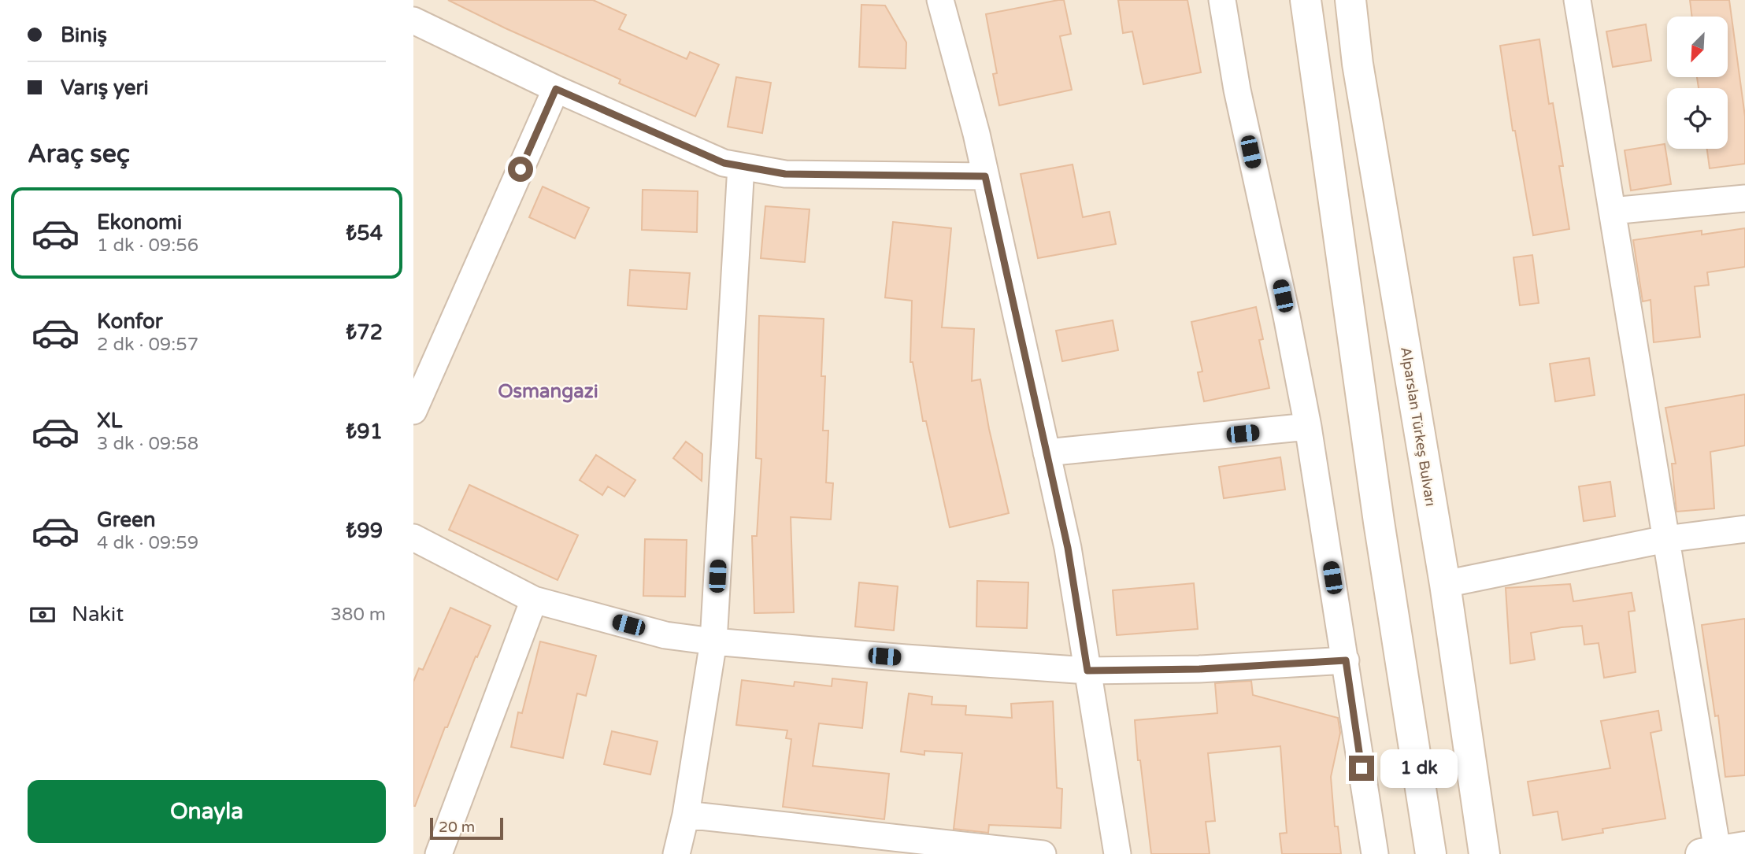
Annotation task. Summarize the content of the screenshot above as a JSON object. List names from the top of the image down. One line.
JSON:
{"streets":{"main road":["Alparslan Türkeş Bulvarı"]},"districts":["Osmangazi"],"scale_bar":"20 m","north":"bottom left","page":{"banner":["Biniş","Varış yeri"],"heading":"Araç seç","list":[{"name":"Ekonomi","note":"1 dk · 09:56","value":"₺54"},{"name":"Konfor","note":"2 dk · 09:57","value":"₺72"},{"name":"XL","note":"3 dk · 09:58","value":"₺91"},{"name":"Green","note":"4 dk · 09:59","value":"₺99"}],"pay":["Nakit","380 m"],"bubble":"1 dk","buttons":"Onayla","scale":"20 m"}}
